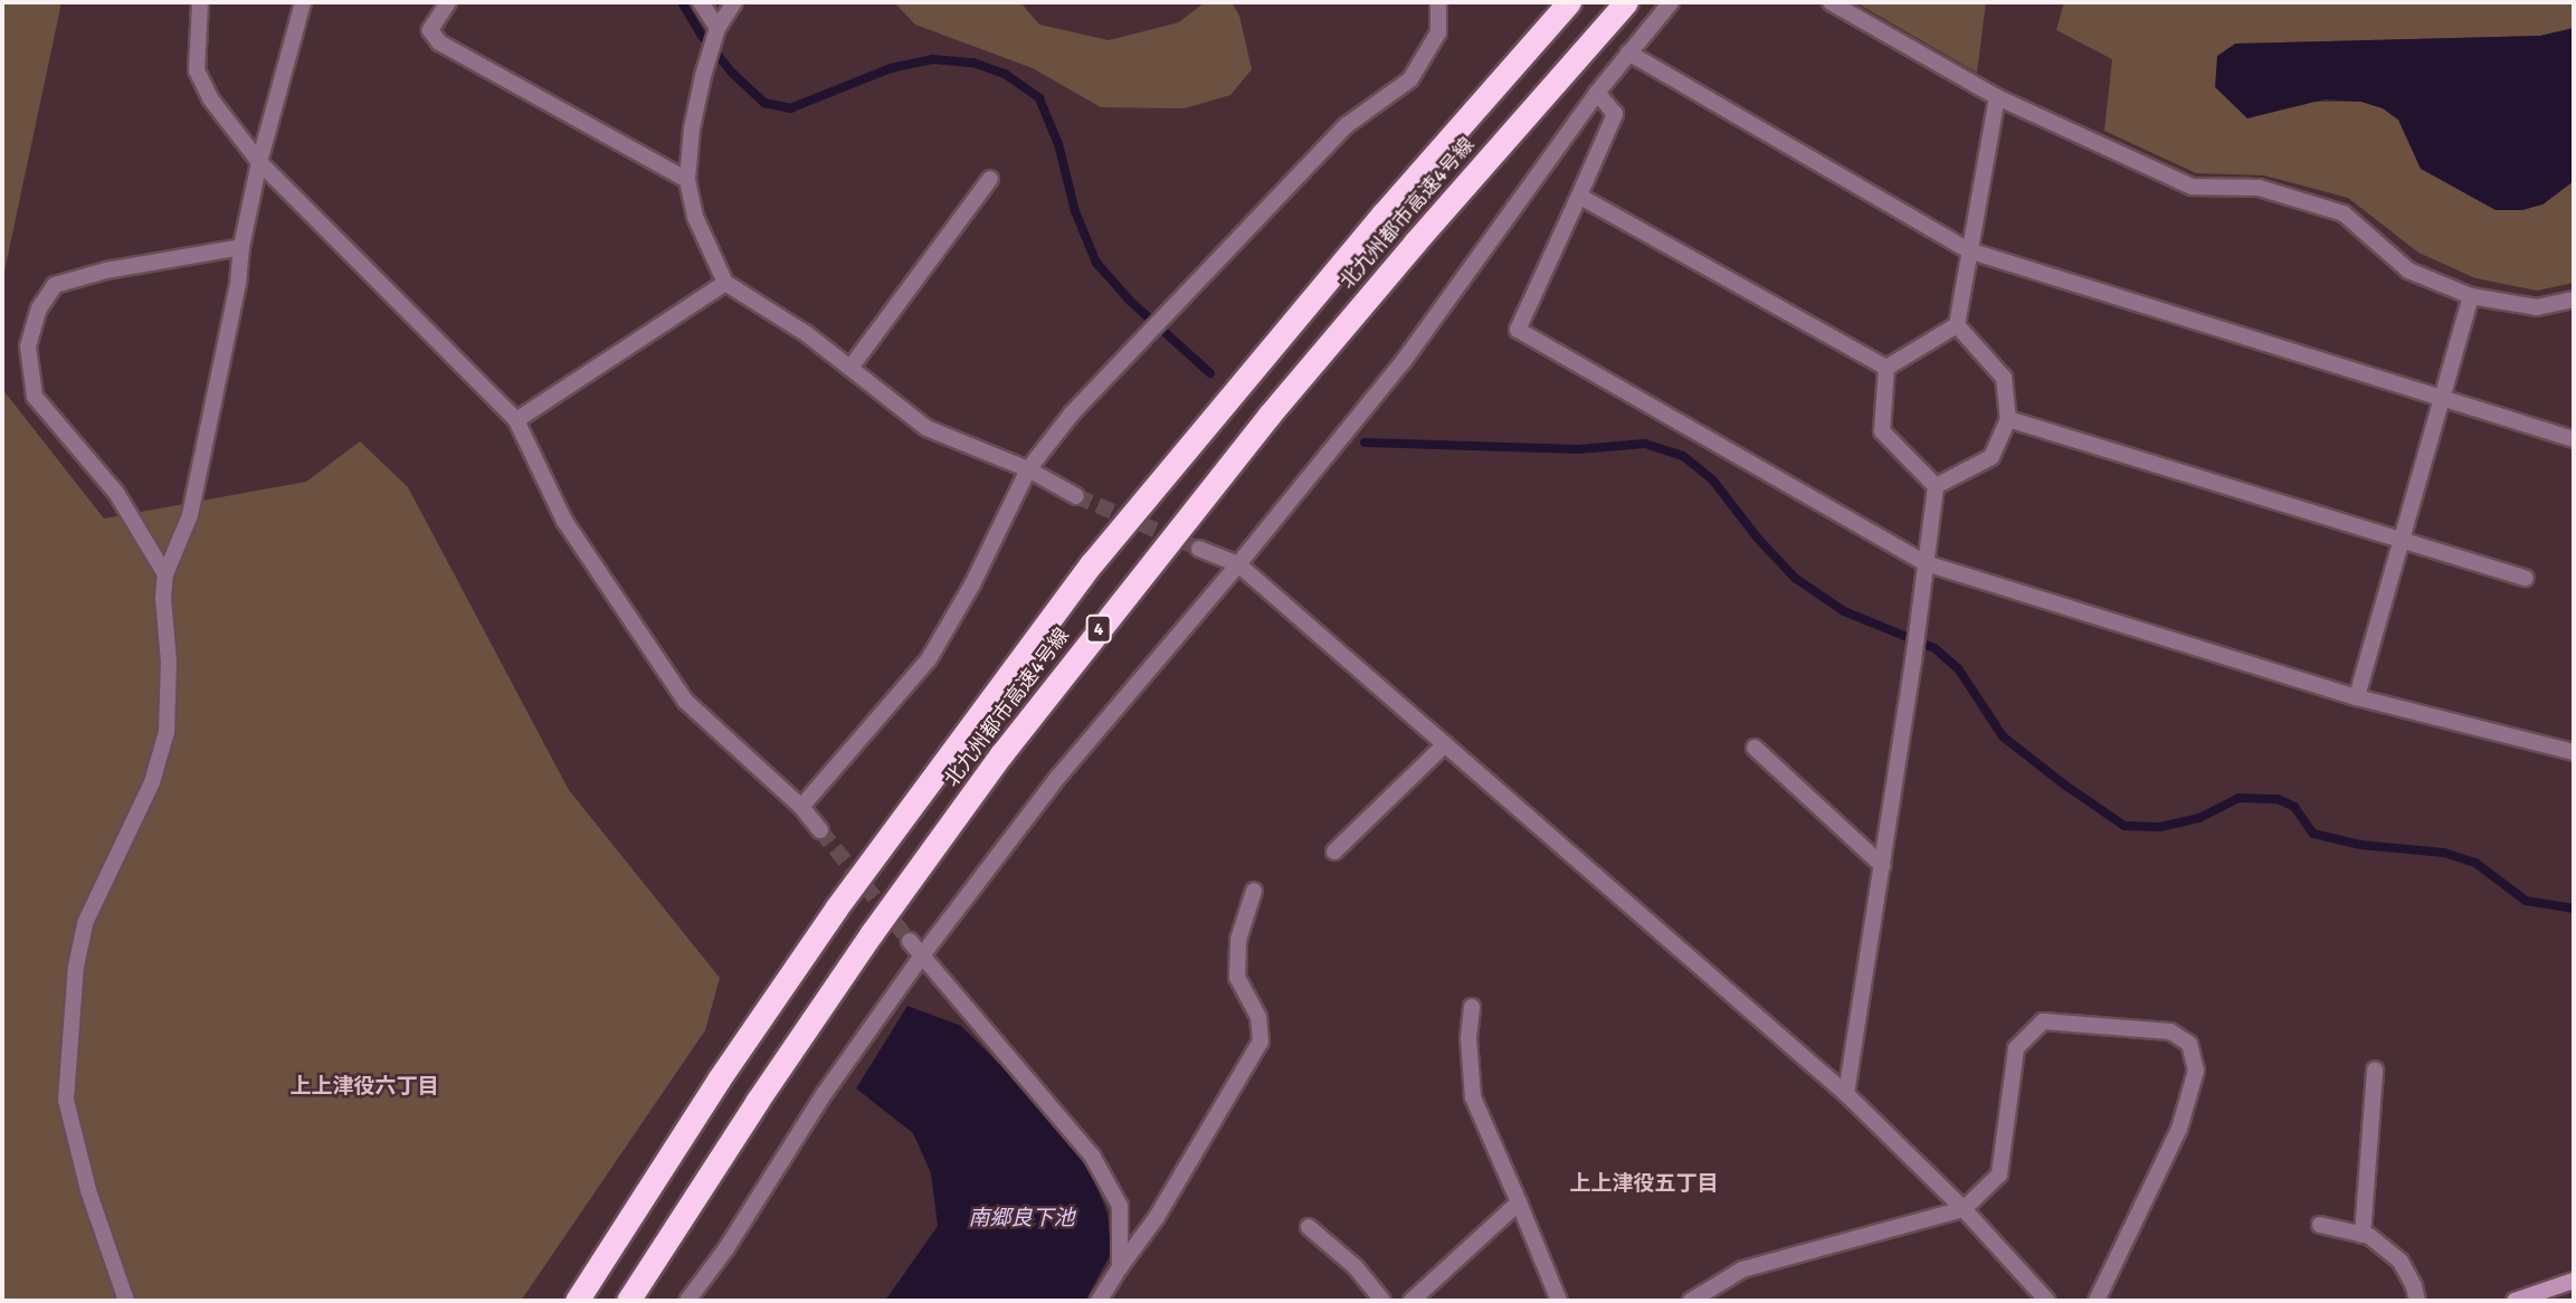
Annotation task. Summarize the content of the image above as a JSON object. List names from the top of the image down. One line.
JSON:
{"streets":{"highway":["北九州都市高速4号線","4"]},"districts":["上上津役六丁目","上上津役五丁目"],"water":["南郷良下池"]}
